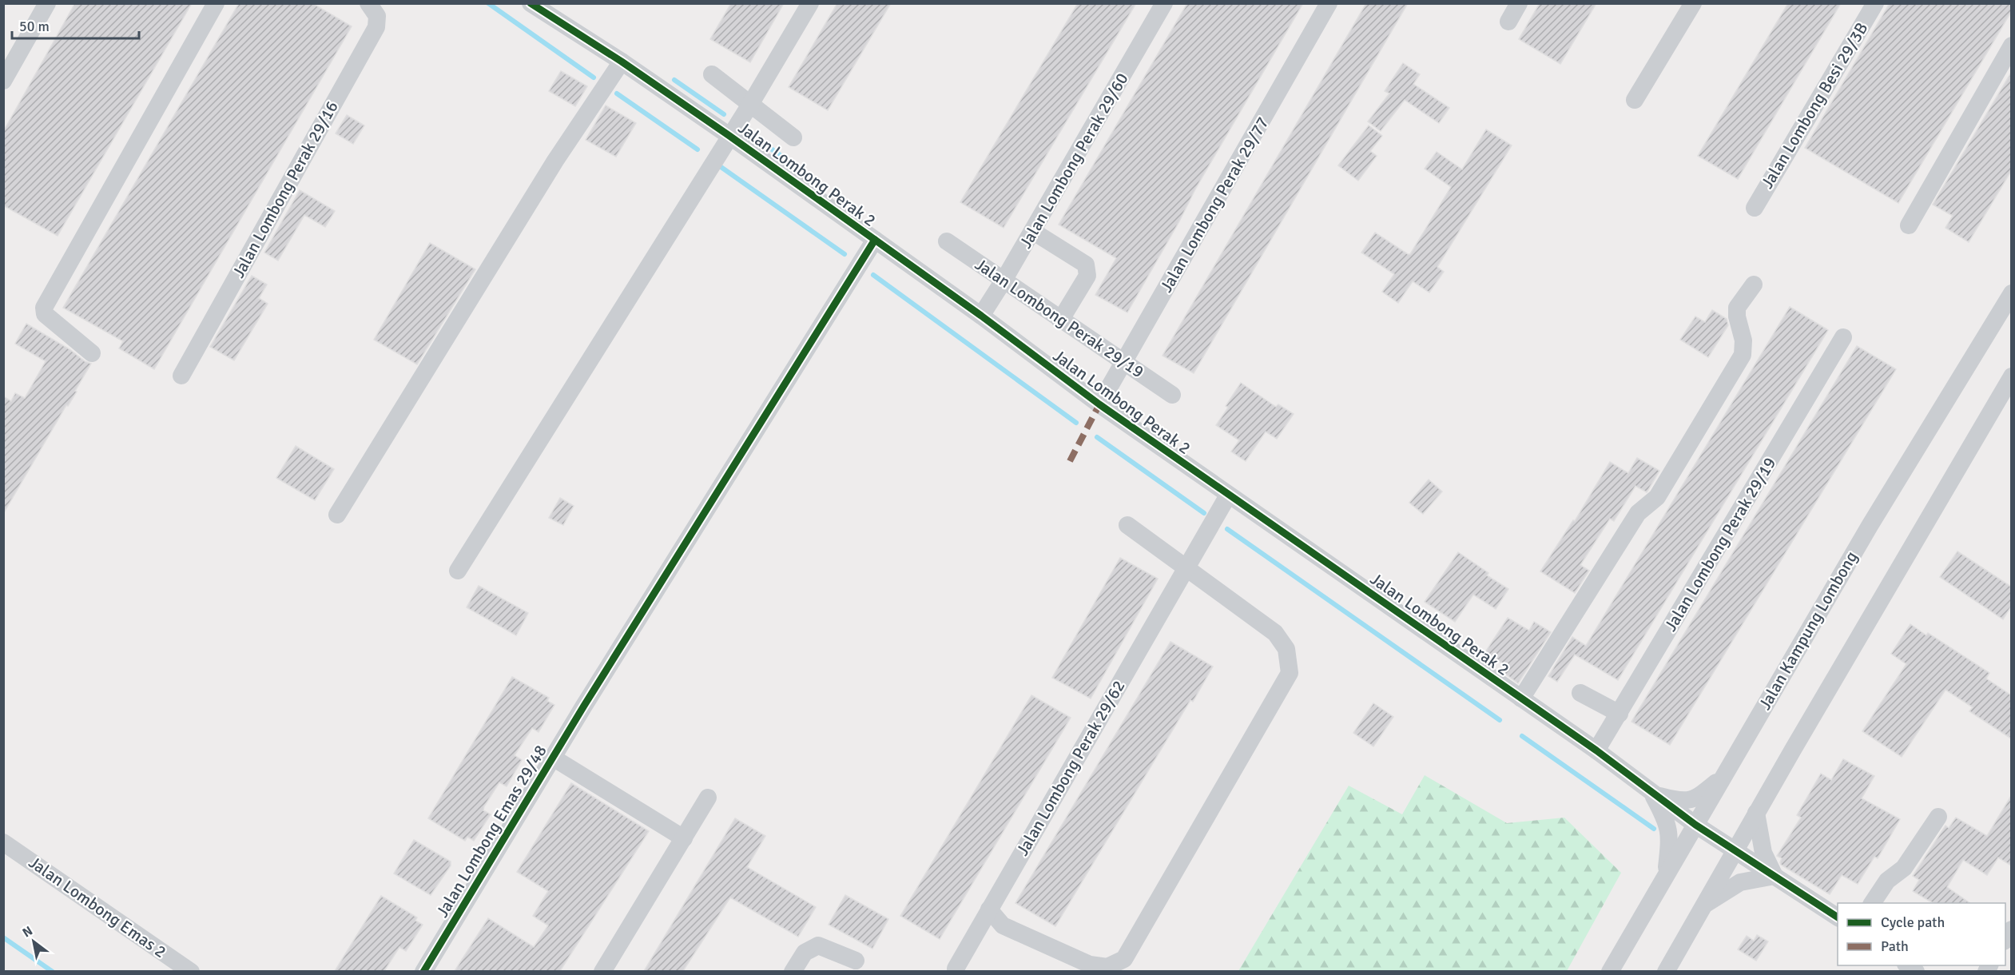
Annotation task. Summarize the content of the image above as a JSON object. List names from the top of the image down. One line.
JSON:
{"streets":{"street":["Jalan Lombong Besi 29/3B","Jalan Lombong Perak 29/60","Jalan Lombong Perak 2","Jalan Lombong Perak 29/16","Jalan Lombong Perak 29/77","Jalan Lombong Perak 29/19","Jalan Kampung Lombong","Jalan Lombong Perak 29/62","Jalan Lombong Emas 29/48","Jalan Lombong Emas 2"]},"crossings":[["Jalan Lombong Perak 29/60","Jalan Lombong Perak 2"],["Jalan Lombong Perak 29/60","Jalan Lombong Perak 29/19"],["Jalan Lombong Perak 2","Jalan Lombong Perak 29/77"],["Jalan Lombong Perak 2","Jalan Lombong Perak 29/19"],["Jalan Lombong Perak 2","Jalan Kampung Lombong"],["Jalan Lombong Perak 2","Jalan Lombong Perak 29/62"],["Jalan Lombong Perak 2","Jalan Lombong Emas 29/48"],["Jalan Lombong Perak 29/77","Jalan Lombong Perak 29/19"]],"legend":["Cycle path","Path"],"scale_bar":"50 m","north":"top left"}
